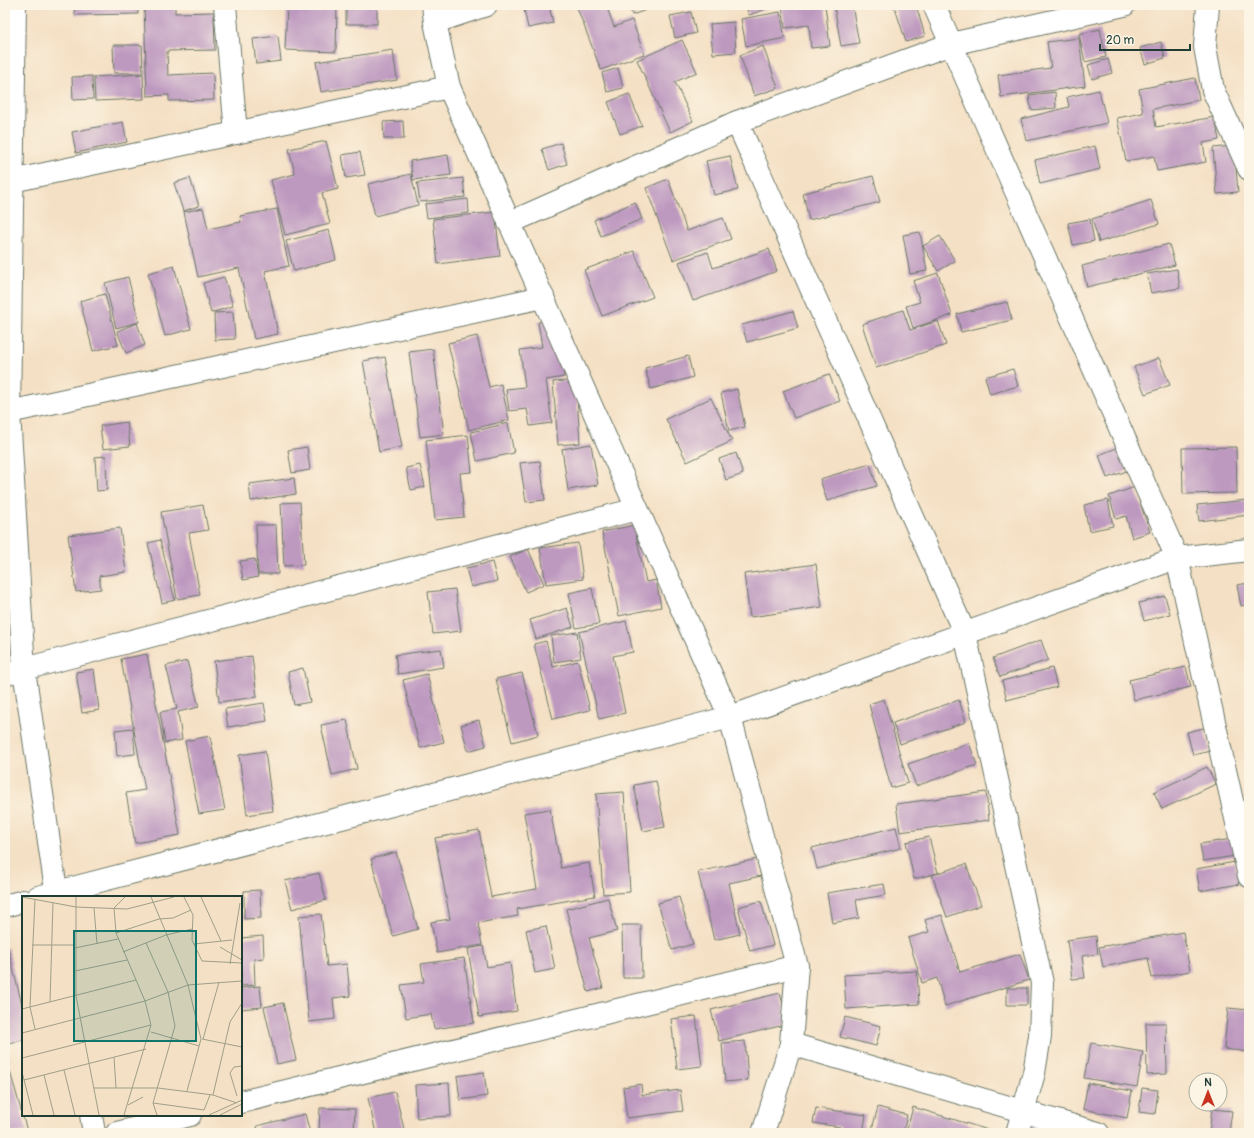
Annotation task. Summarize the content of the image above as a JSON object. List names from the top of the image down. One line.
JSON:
{"scale_bar":"20 m","north":"top"}
